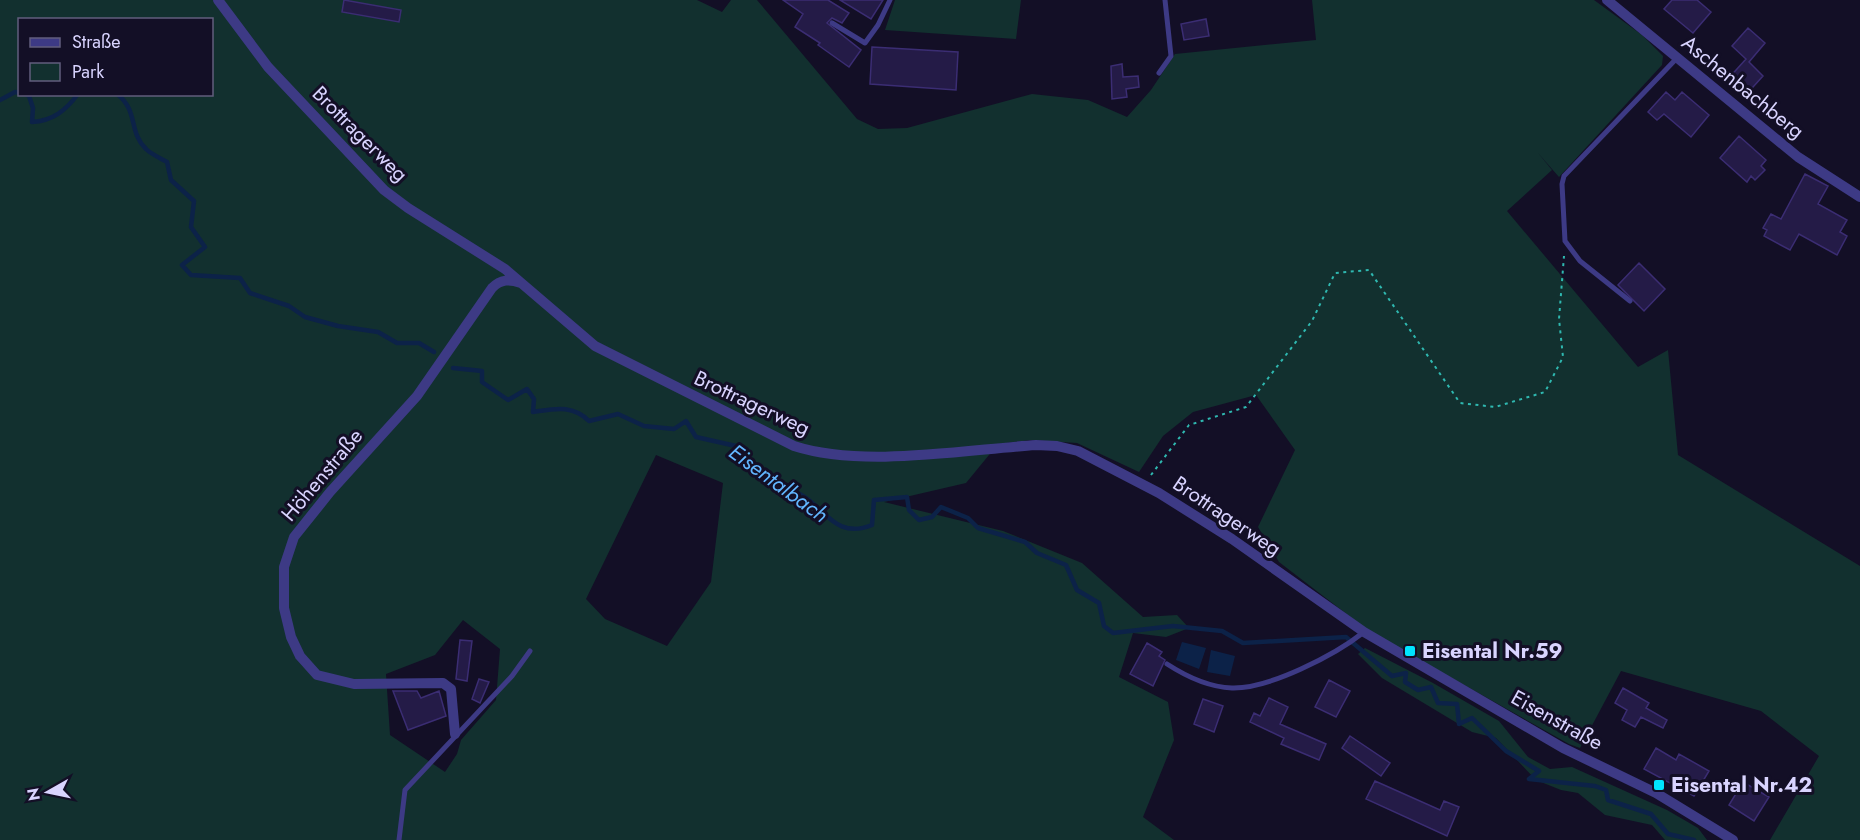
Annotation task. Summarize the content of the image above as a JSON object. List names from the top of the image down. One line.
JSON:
{"streets":{"street":["Aschenbachberg","Brottragerweg","Höhenstraße","Eisenstraße"]},"crossings":[["Brottragerweg","Höhenstraße"],["Brottragerweg","Eisenstraße"]],"water":["Eisentalbach"],"places":{"transit":["Eisental Nr.59","Eisental Nr.42"]},"legend":["Straße","Park"],"north":"left"}
